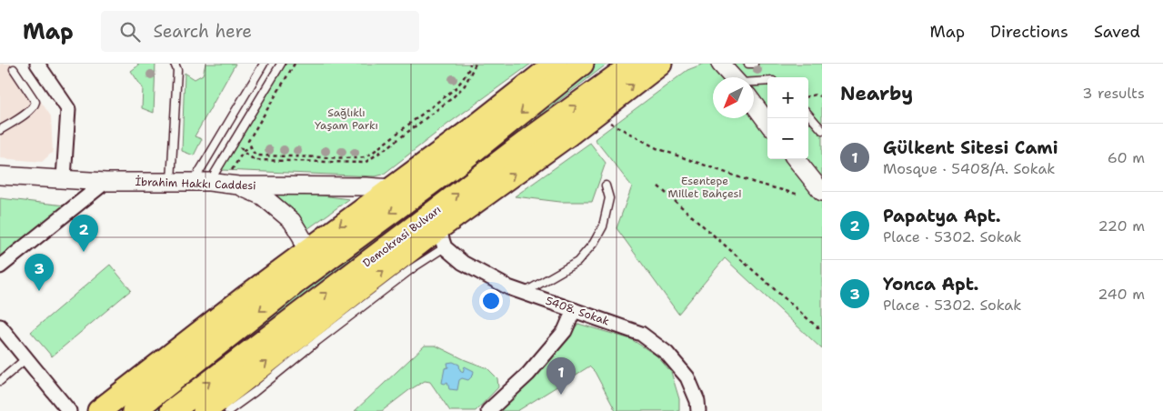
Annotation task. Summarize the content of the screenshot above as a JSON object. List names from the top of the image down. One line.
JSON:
{"streets":{"highway":["Demokrasi Bulvarı"],"street":["İbrahim Hakkı Caddesi","5408. Sokak"]},"parks":["Sağlıklı Yaşam Parkı","Esentepe Millet Bahçesi"],"north":"bottom left","page":{"header":"Map","search":"Search here","nav":["Map","Directions","Saved"],"heading":["Nearby","3 results"],"map_buttons":["+","−"],"list":[{"mark":"1","name":"Gülkent Sitesi Cami","note":"Mosque · 5408/A. Sokak","value":"60 m"},{"mark":"2","name":"Papatya Apt.","note":"Place · 5302. Sokak","value":"220 m"},{"mark":"3","name":"Yonca Apt.","note":"Place · 5302. Sokak","value":"240 m"}],"pins":["2","3","1"]}}
